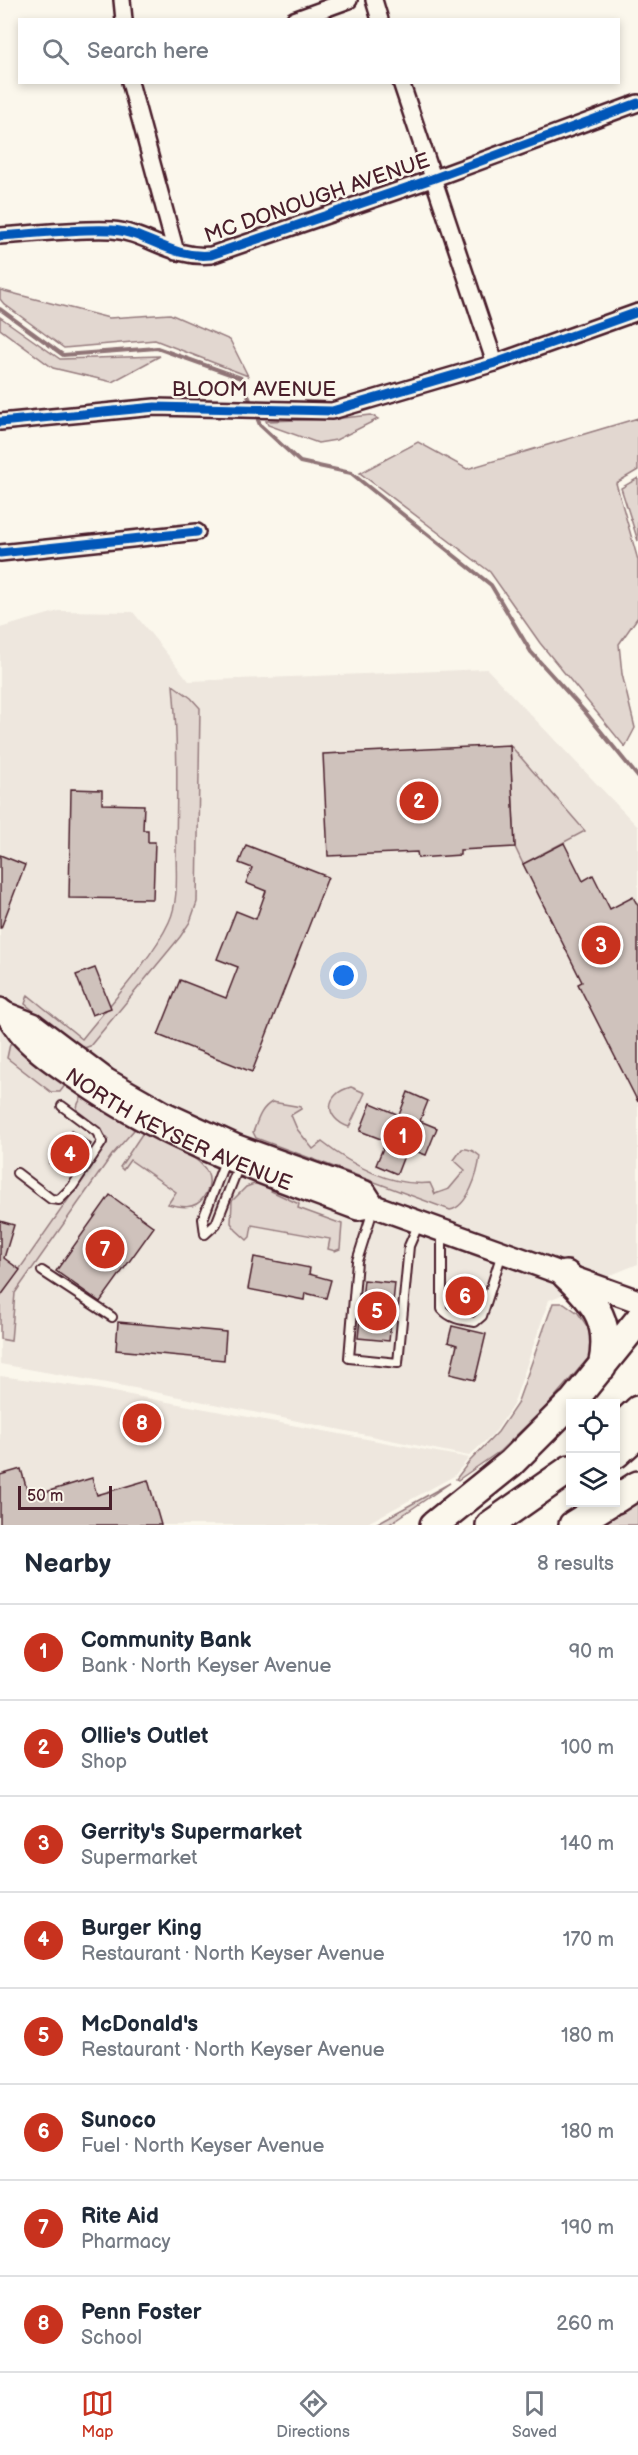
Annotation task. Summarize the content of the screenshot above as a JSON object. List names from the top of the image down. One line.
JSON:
{"streets":{"main road":["NORTH KEYSER AVENUE"],"street":["MC DONOUGH AVENUE","BLOOM AVENUE"]},"scale_bar":"50 m","page":{"search":"Search here","pins":["2","3","1","4","7","6","5","8"],"scale":"50 m","heading":["Nearby","8 results"],"list":[{"mark":"1","name":"Community Bank","note":"Bank · North Keyser Avenue","value":"90 m"},{"mark":"2","name":"Ollie's Outlet","note":"Shop","value":"100 m"},{"mark":"3","name":"Gerrity's Supermarket","note":"Supermarket","value":"140 m"},{"mark":"4","name":"Burger King","note":"Restaurant · North Keyser Avenue","value":"170 m"},{"mark":"5","name":"McDonald's","note":"Restaurant · North Keyser Avenue","value":"180 m"},{"mark":"6","name":"Sunoco","note":"Fuel · North Keyser Avenue","value":"180 m"},{"mark":"7","name":"Rite Aid","note":"Pharmacy","value":"190 m"},{"mark":"8","name":"Penn Foster","note":"School","value":"260 m"}],"nav":["Map","Directions","Saved"]}}
